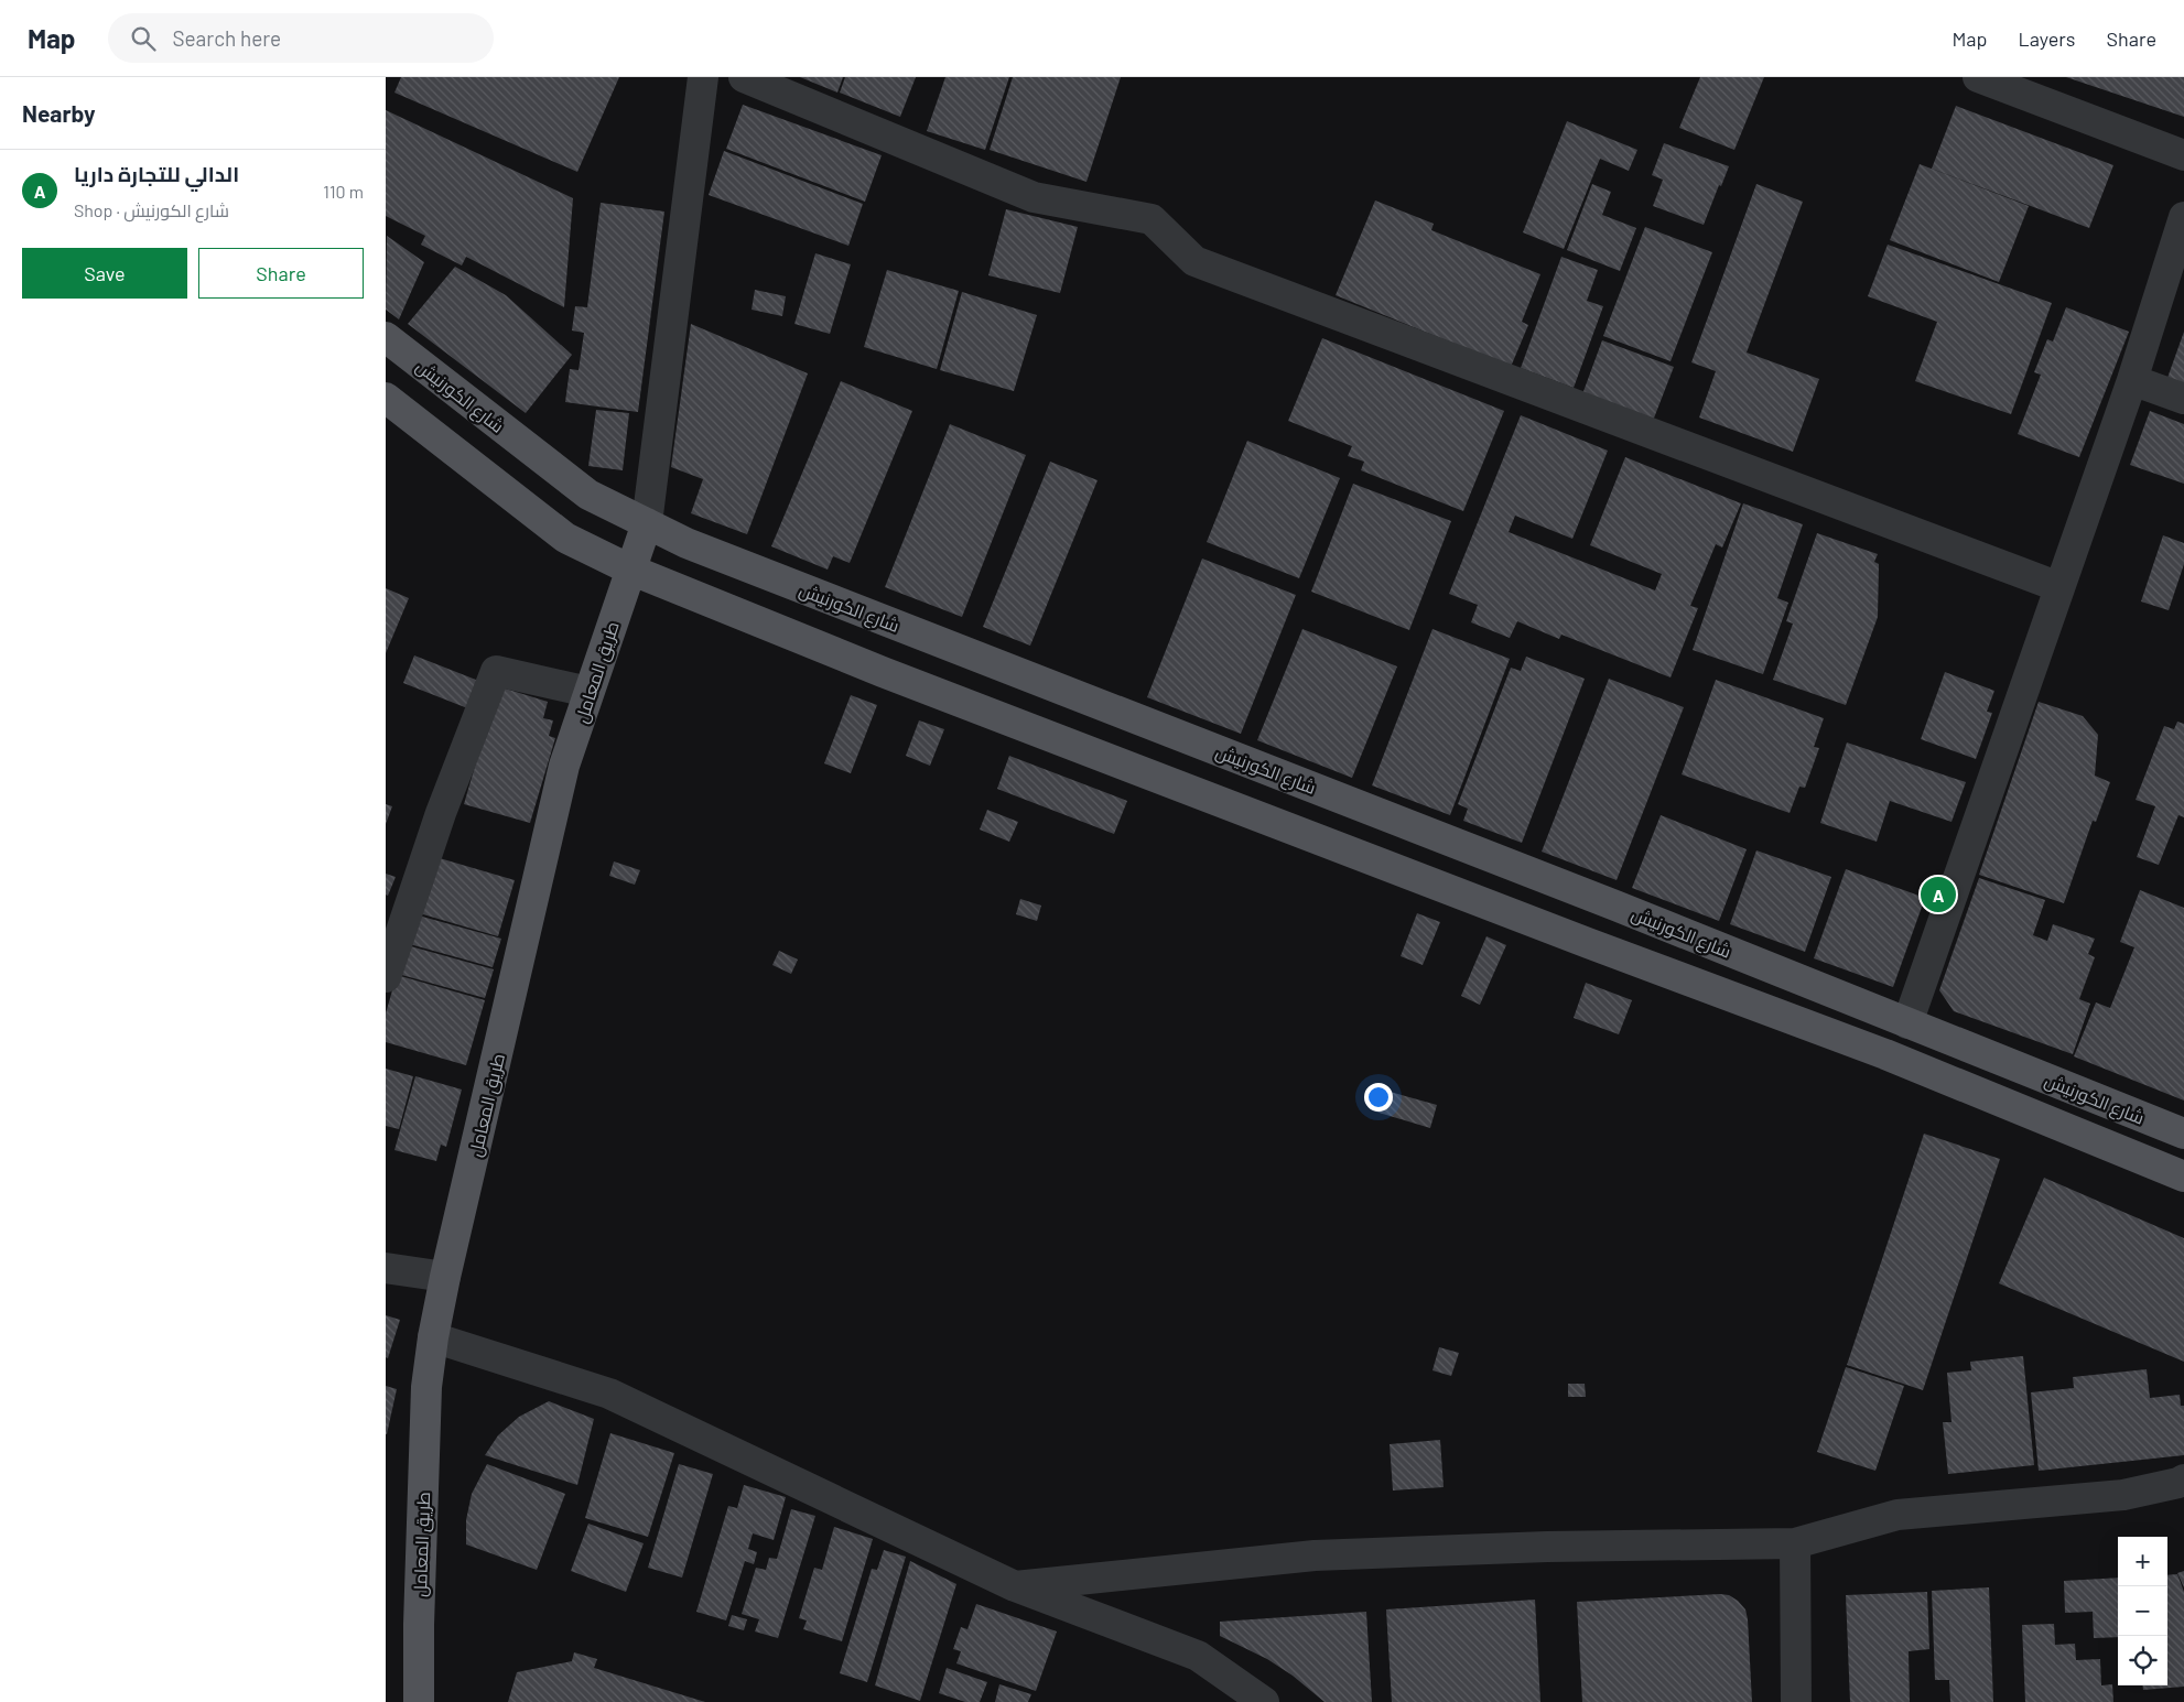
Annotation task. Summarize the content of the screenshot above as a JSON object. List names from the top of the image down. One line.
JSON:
{"streets":{"main road":["شارع الكورنيش","طريق المعامل"]},"crossings":[["شارع الكورنيش","طريق المعامل"]],"page":{"header":"Map","search":"Search here","nav":["Map","Layers","Share"],"heading":"Nearby","list":[{"mark":"A","name":"الدالي للتجارة داريا","note":"Shop · شارع الكورنيش","value":"110 m"}],"buttons":["Save","Share"],"pins":"A","map_buttons":["+","−"]}}
